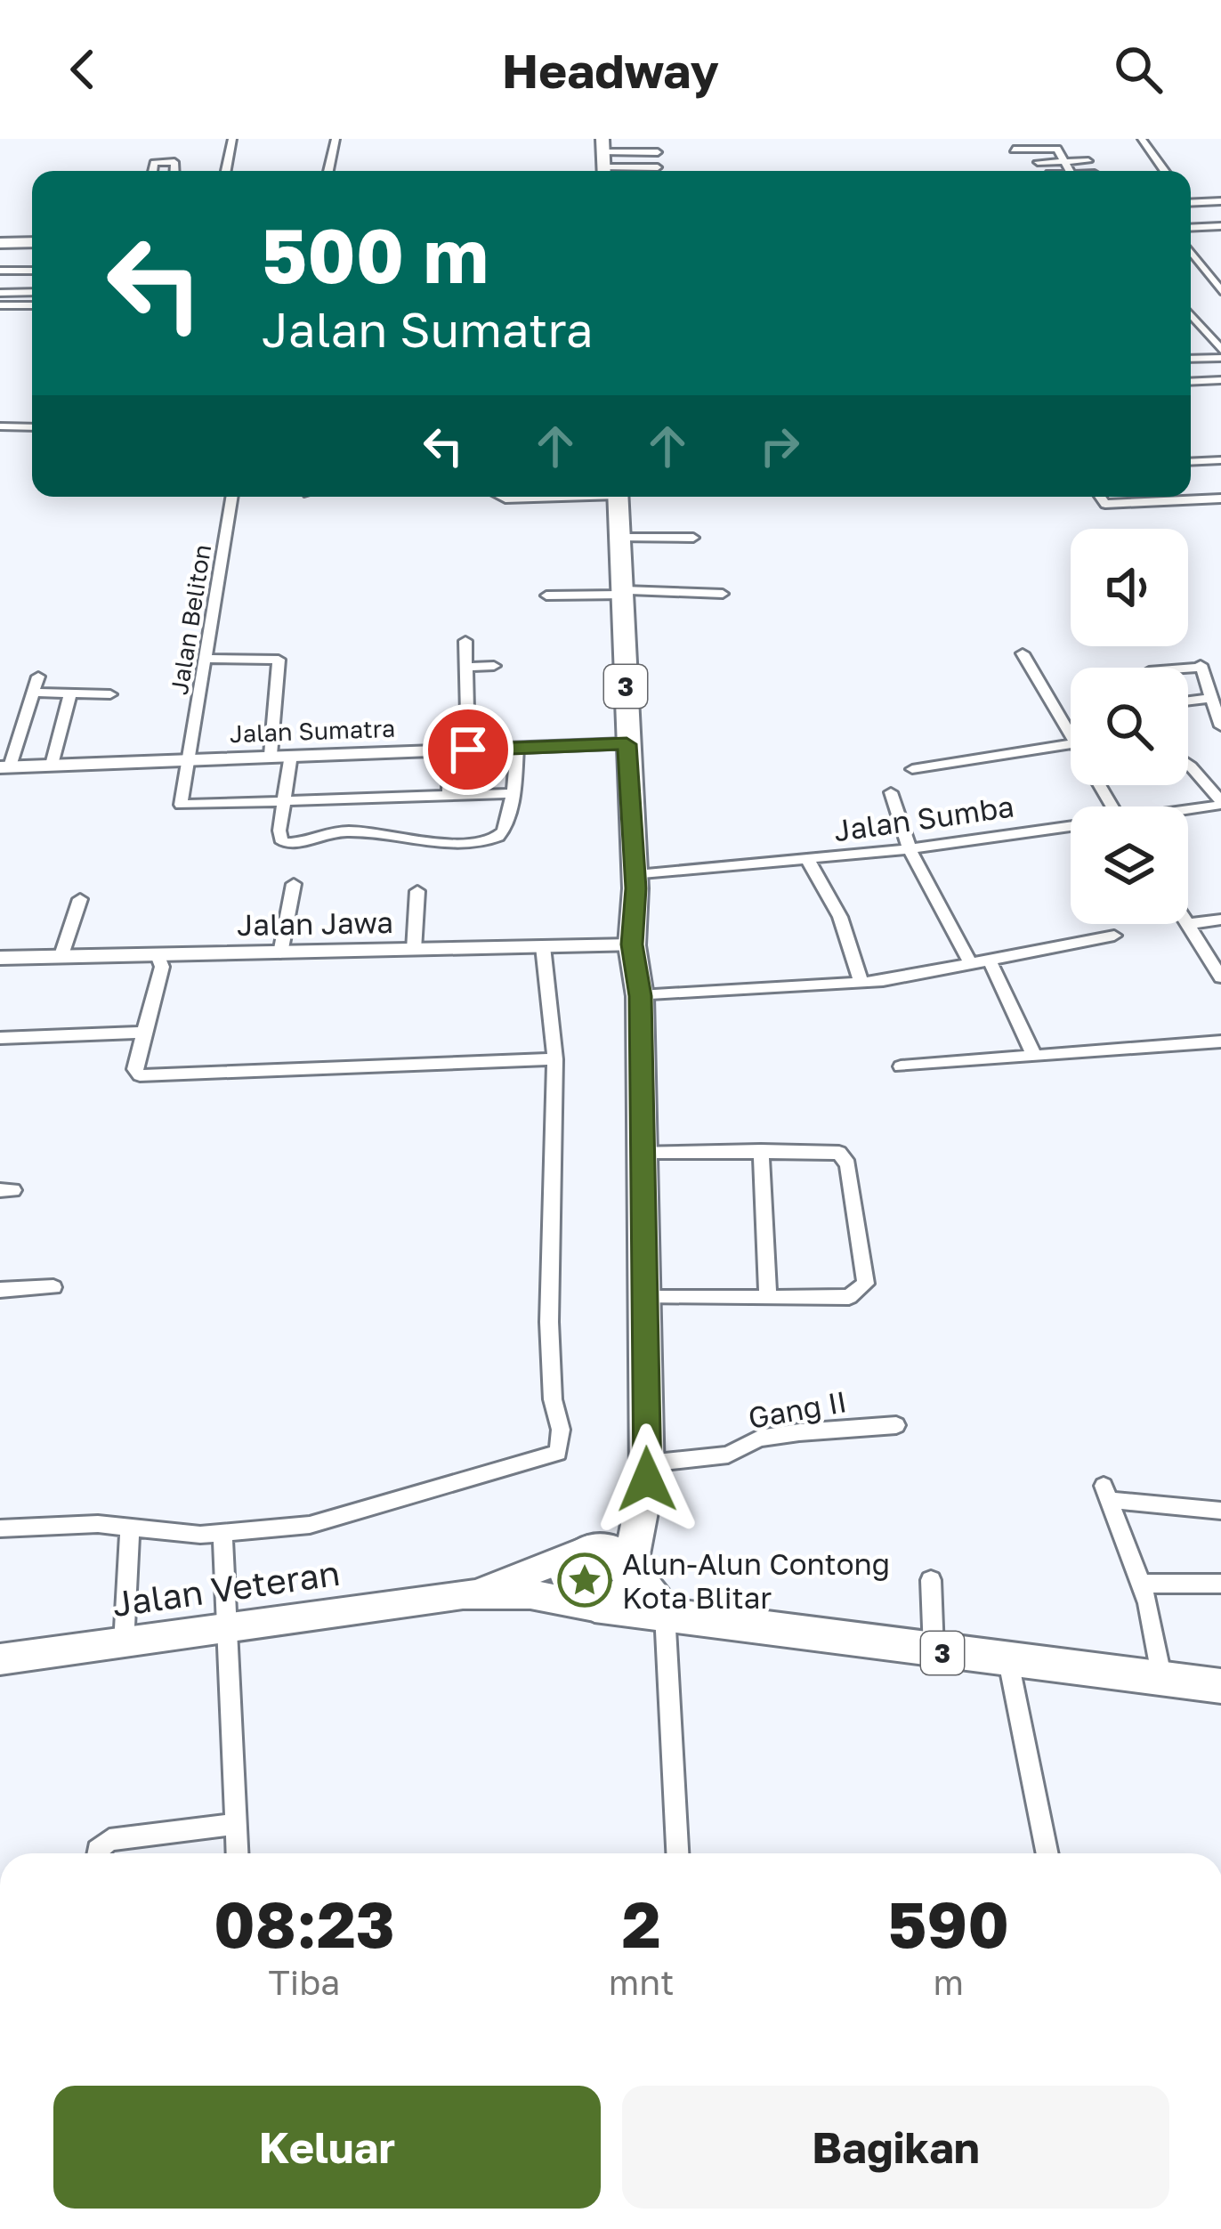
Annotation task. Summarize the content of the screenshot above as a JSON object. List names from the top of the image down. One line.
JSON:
{"streets":{"highway":["3"],"main road":["Jalan Sumatra","Jalan Veteran"],"street":["Jalan Beliton","Jalan Sumba","Jalan Jawa","Gang II"]},"crossings":[["Jalan Beliton","Jalan Sumatra"],["3","Jalan Sumatra"],["3","Jalan Sumba"],["3","Jalan Jawa"],["3","Gang II"],["3","Jalan Veteran"]],"places":{"place":["Alun-Alun Contong Kota Blitar"]},"page":{"header":"Headway","turn":["500 m","Jalan Sumatra"],"eta":["08:23","Tiba","2","mnt","590","m"],"buttons":["Keluar","Bagikan"]}}
